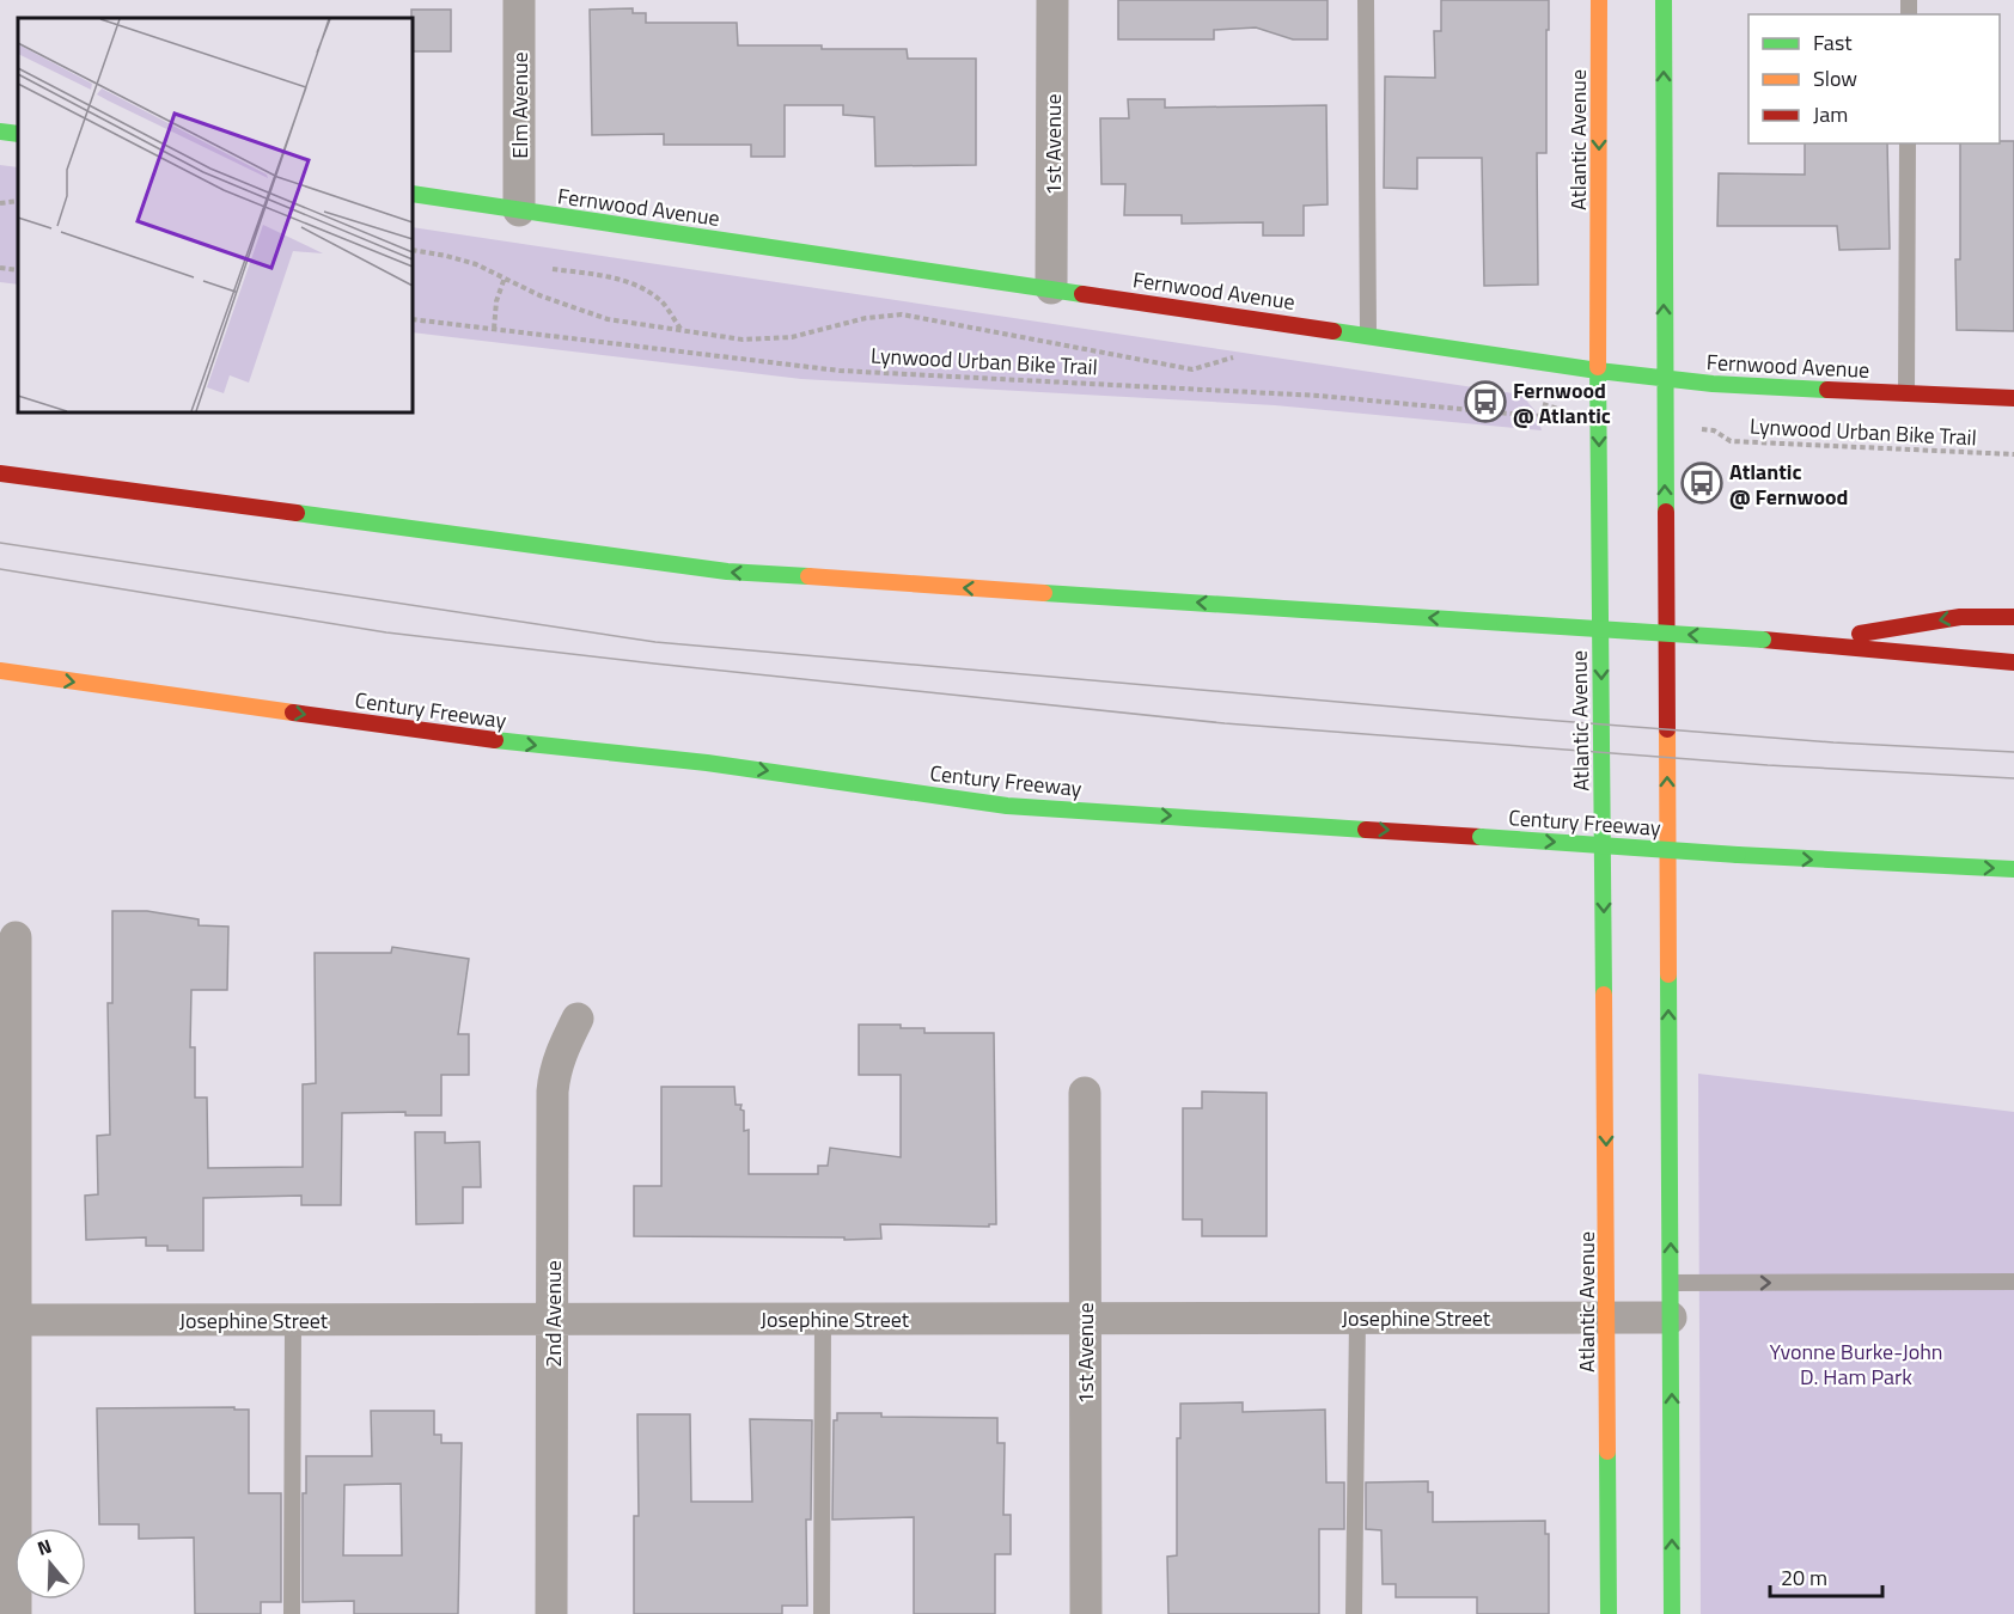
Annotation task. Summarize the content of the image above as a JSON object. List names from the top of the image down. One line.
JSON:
{"streets":{"main road":["Atlantic Avenue","Fernwood Avenue","Century Freeway"],"street":["Elm Avenue","1st Avenue","2nd Avenue","Josephine Street"],"path":["Lynwood Urban Bike Trail"]},"crossings":[["Elm Avenue","Fernwood Avenue"],["Atlantic Avenue","Fernwood Avenue"],["Atlantic Avenue","Josephine Street"],["1st Avenue","Fernwood Avenue"],["1st Avenue","Josephine Street"],["2nd Avenue","Josephine Street"]],"one_way":["Century Freeway"],"parks":["Yvonne Burke-John D. Ham Park"],"places":{"bus stop":["Fernwood @ Atlantic","Atlantic @ Fernwood"]},"legend":["Fast","Slow","Jam"],"scale_bar":"20 m","north":"top"}
